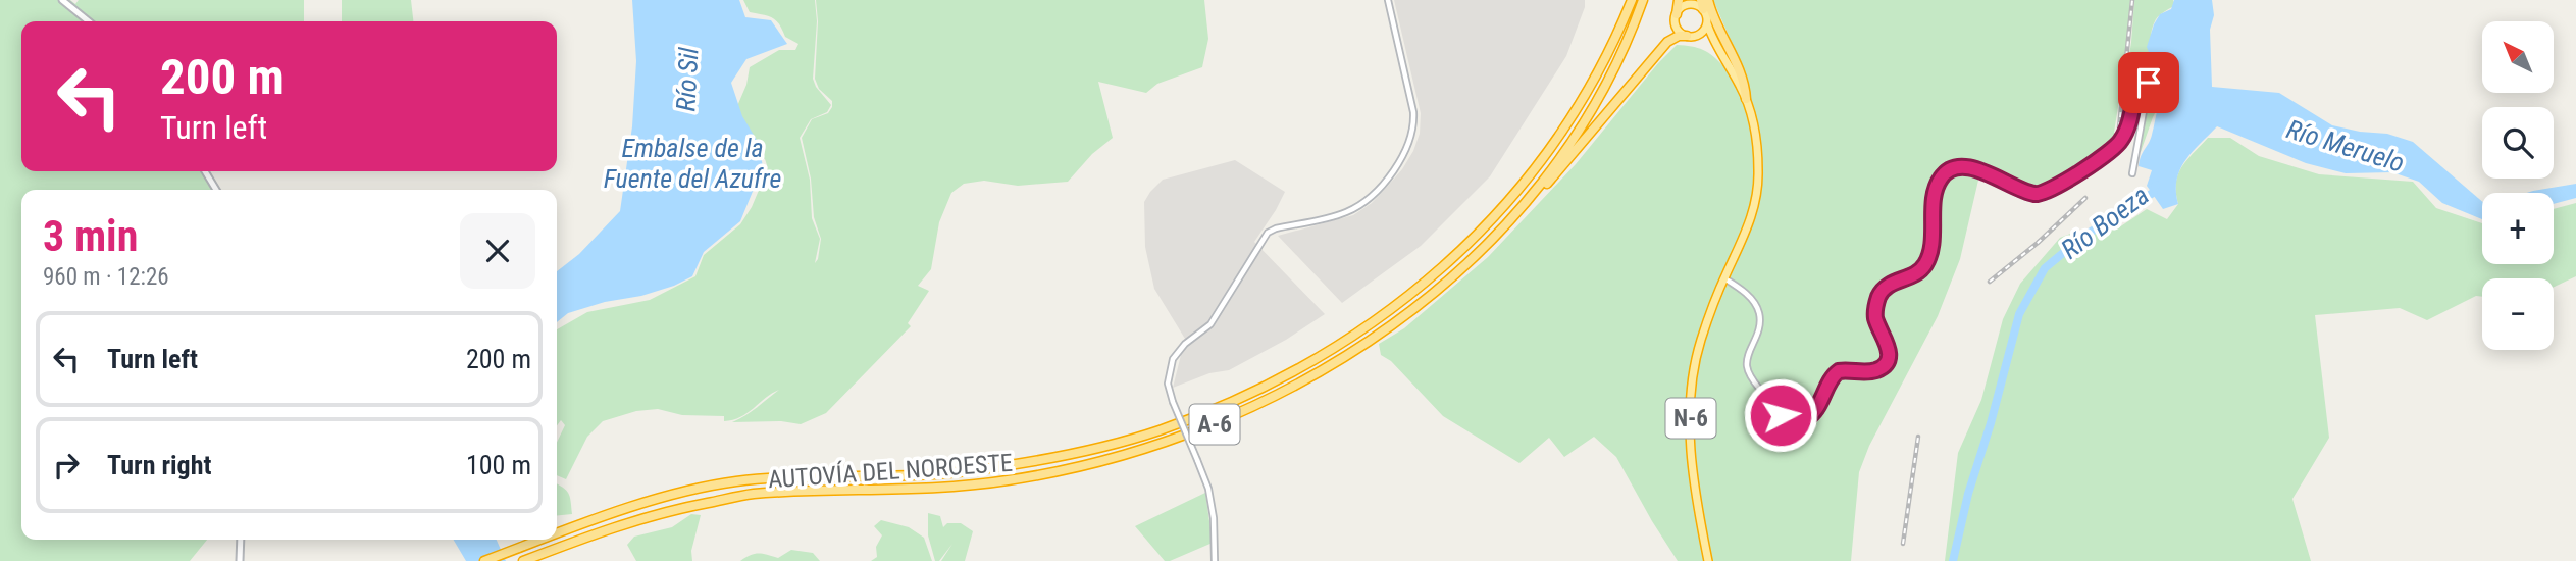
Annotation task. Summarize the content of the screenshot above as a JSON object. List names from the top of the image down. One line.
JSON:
{"streets":{"highway":["N-6","A-6","AUTOVÍA DEL NOROESTE"]},"water":["Río Sil","Río Meruelo","Embalse de la Fuente del Azufre","Río Boeza"],"north":"top left","page":{"map_buttons":["+","−"],"turn":["200 m","Turn left"],"heading":["3 min","960 m · 12:26"],"list":[{"name":"Turn left","value":"200 m"},{"name":"Turn right","value":"100 m"}]}}
